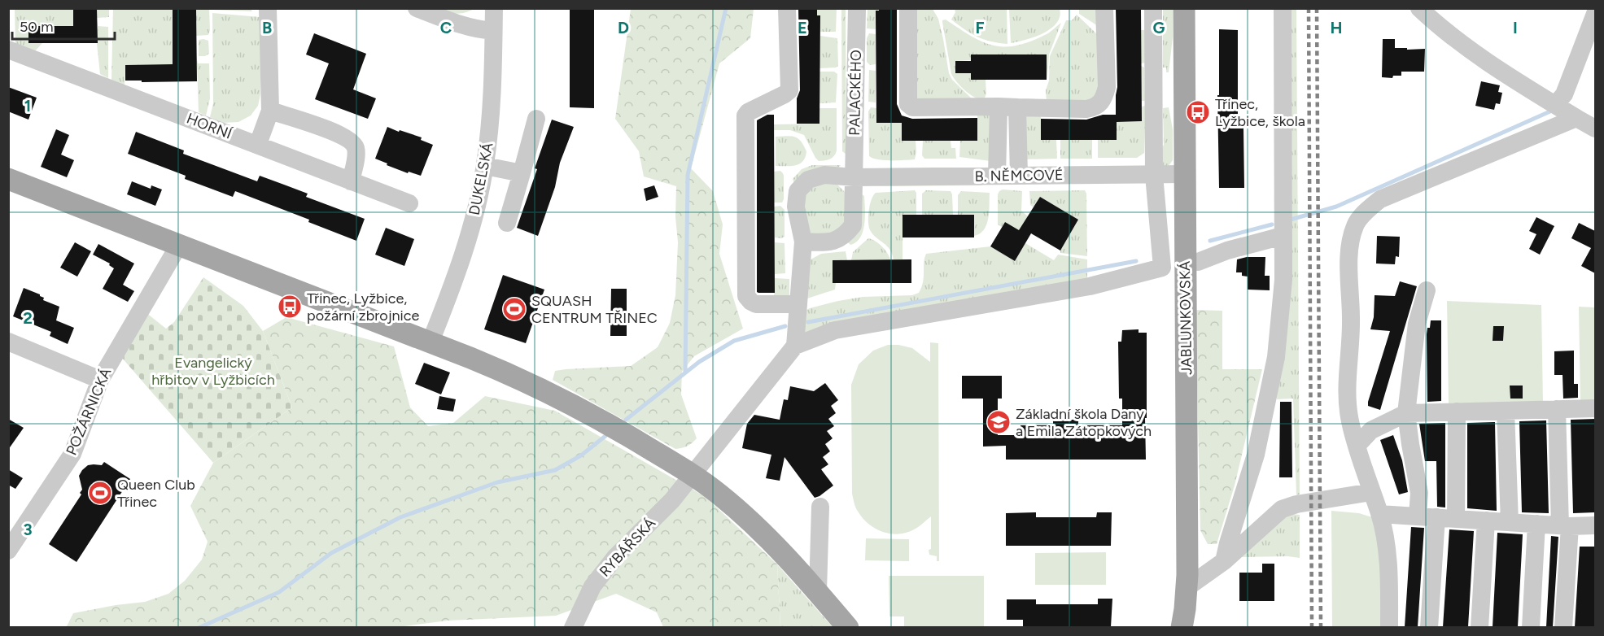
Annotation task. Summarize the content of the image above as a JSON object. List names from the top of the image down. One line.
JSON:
{"streets":{"main road":["JABLUNKOVSKÁ"],"street":["PALACKÉHO","HORNÍ","B. NĚMCOVÉ","DUKELSKÁ","POŽÁRNICKÁ","RYBÁŘSKÁ"]},"crossings":[["PALACKÉHO","B. NĚMCOVÉ"],["B. NĚMCOVÉ","JABLUNKOVSKÁ"]],"parks":["Evangelický hřbitov v Lyžbicích"],"places":{"bus stop":["Třinec, Lyžbice, škola","Třinec, Lyžbice, požární zbrojnice"],"sports":["SQUASH CENTRUM TŘINEC","Queen Club Třinec"],"school or university":["Základní škola Dany a Emila Zátopkových"]},"scale_bar":"50 m","grid":{"columns":["B","C","D","E","F","G","H","I"],"rows":["1","2","3"]}}
